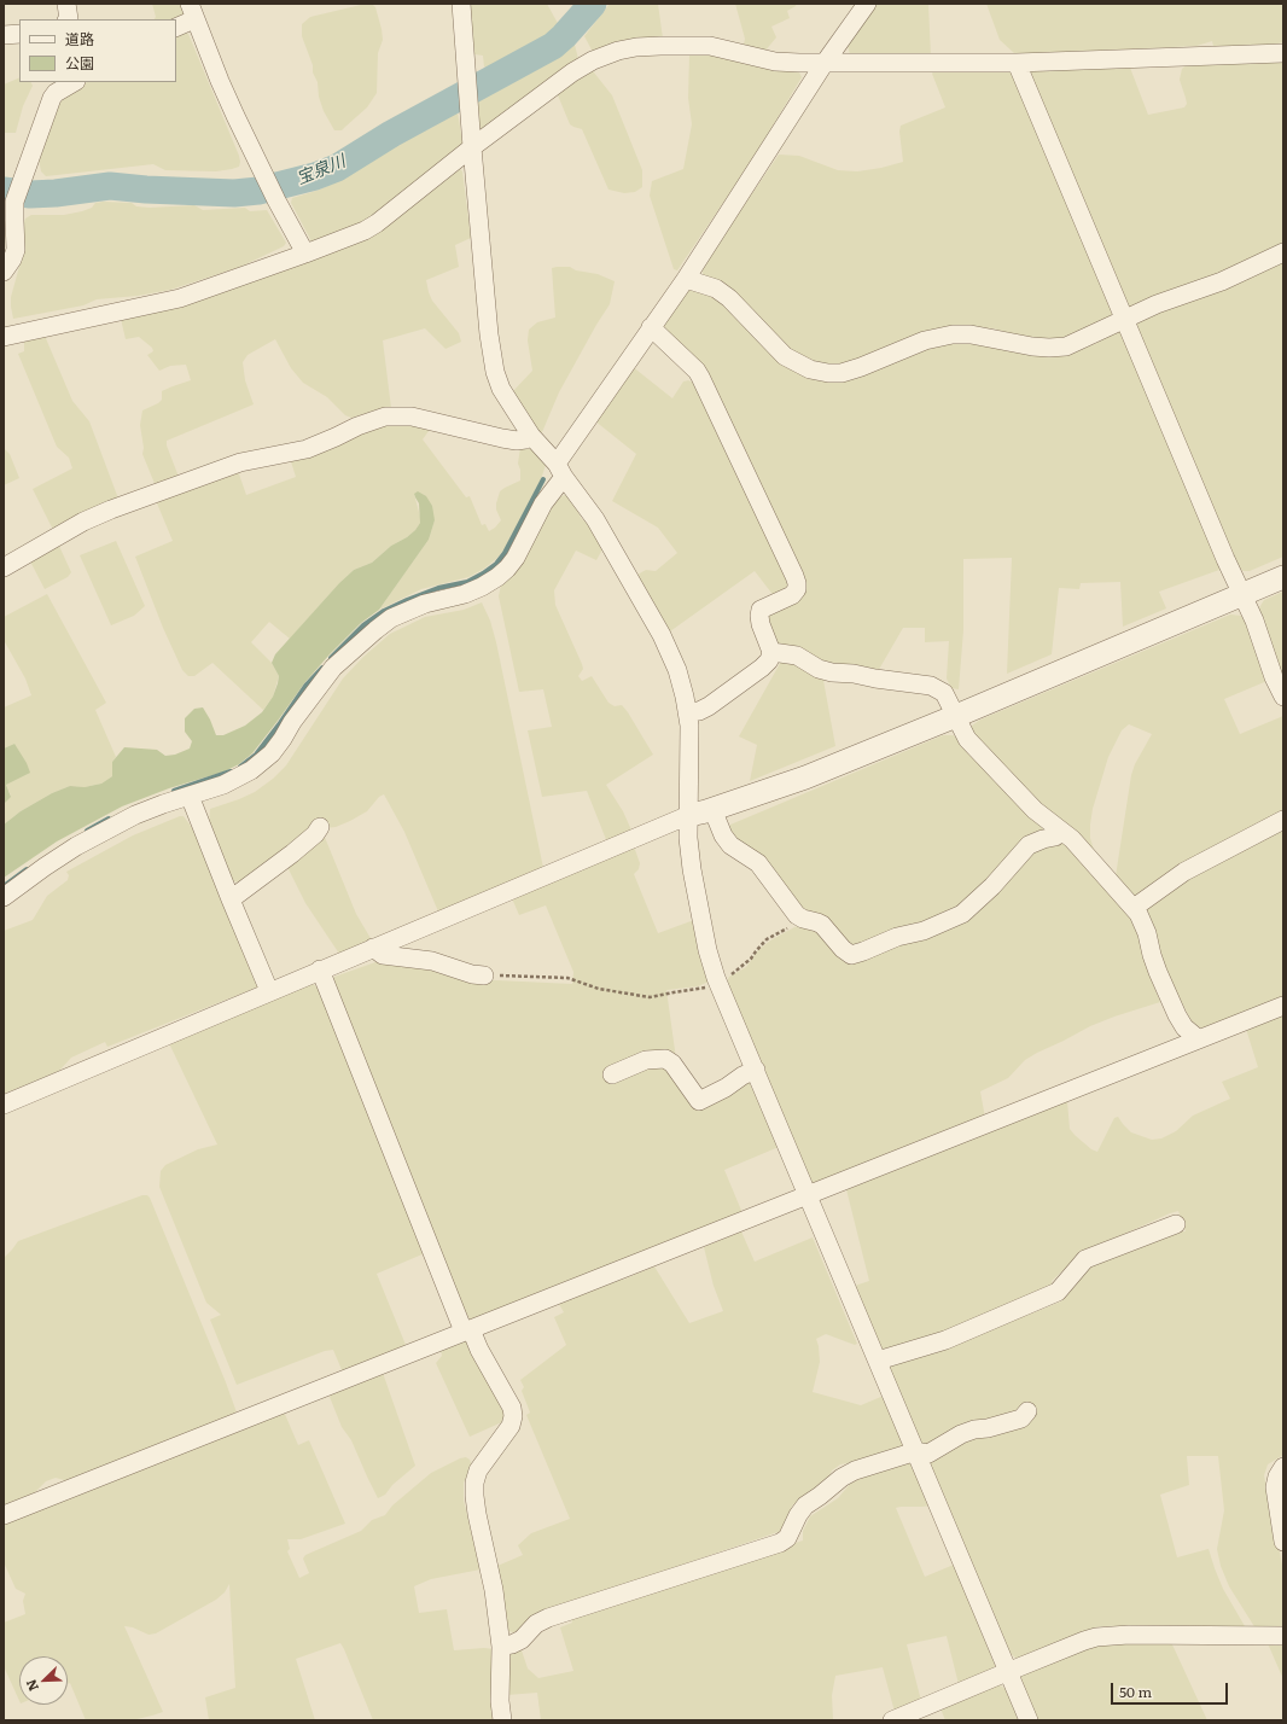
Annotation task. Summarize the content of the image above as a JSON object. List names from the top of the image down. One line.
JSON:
{"water":["宝泉川"],"legend":["道路","公園"],"scale_bar":"50 m","north":"bottom left"}
